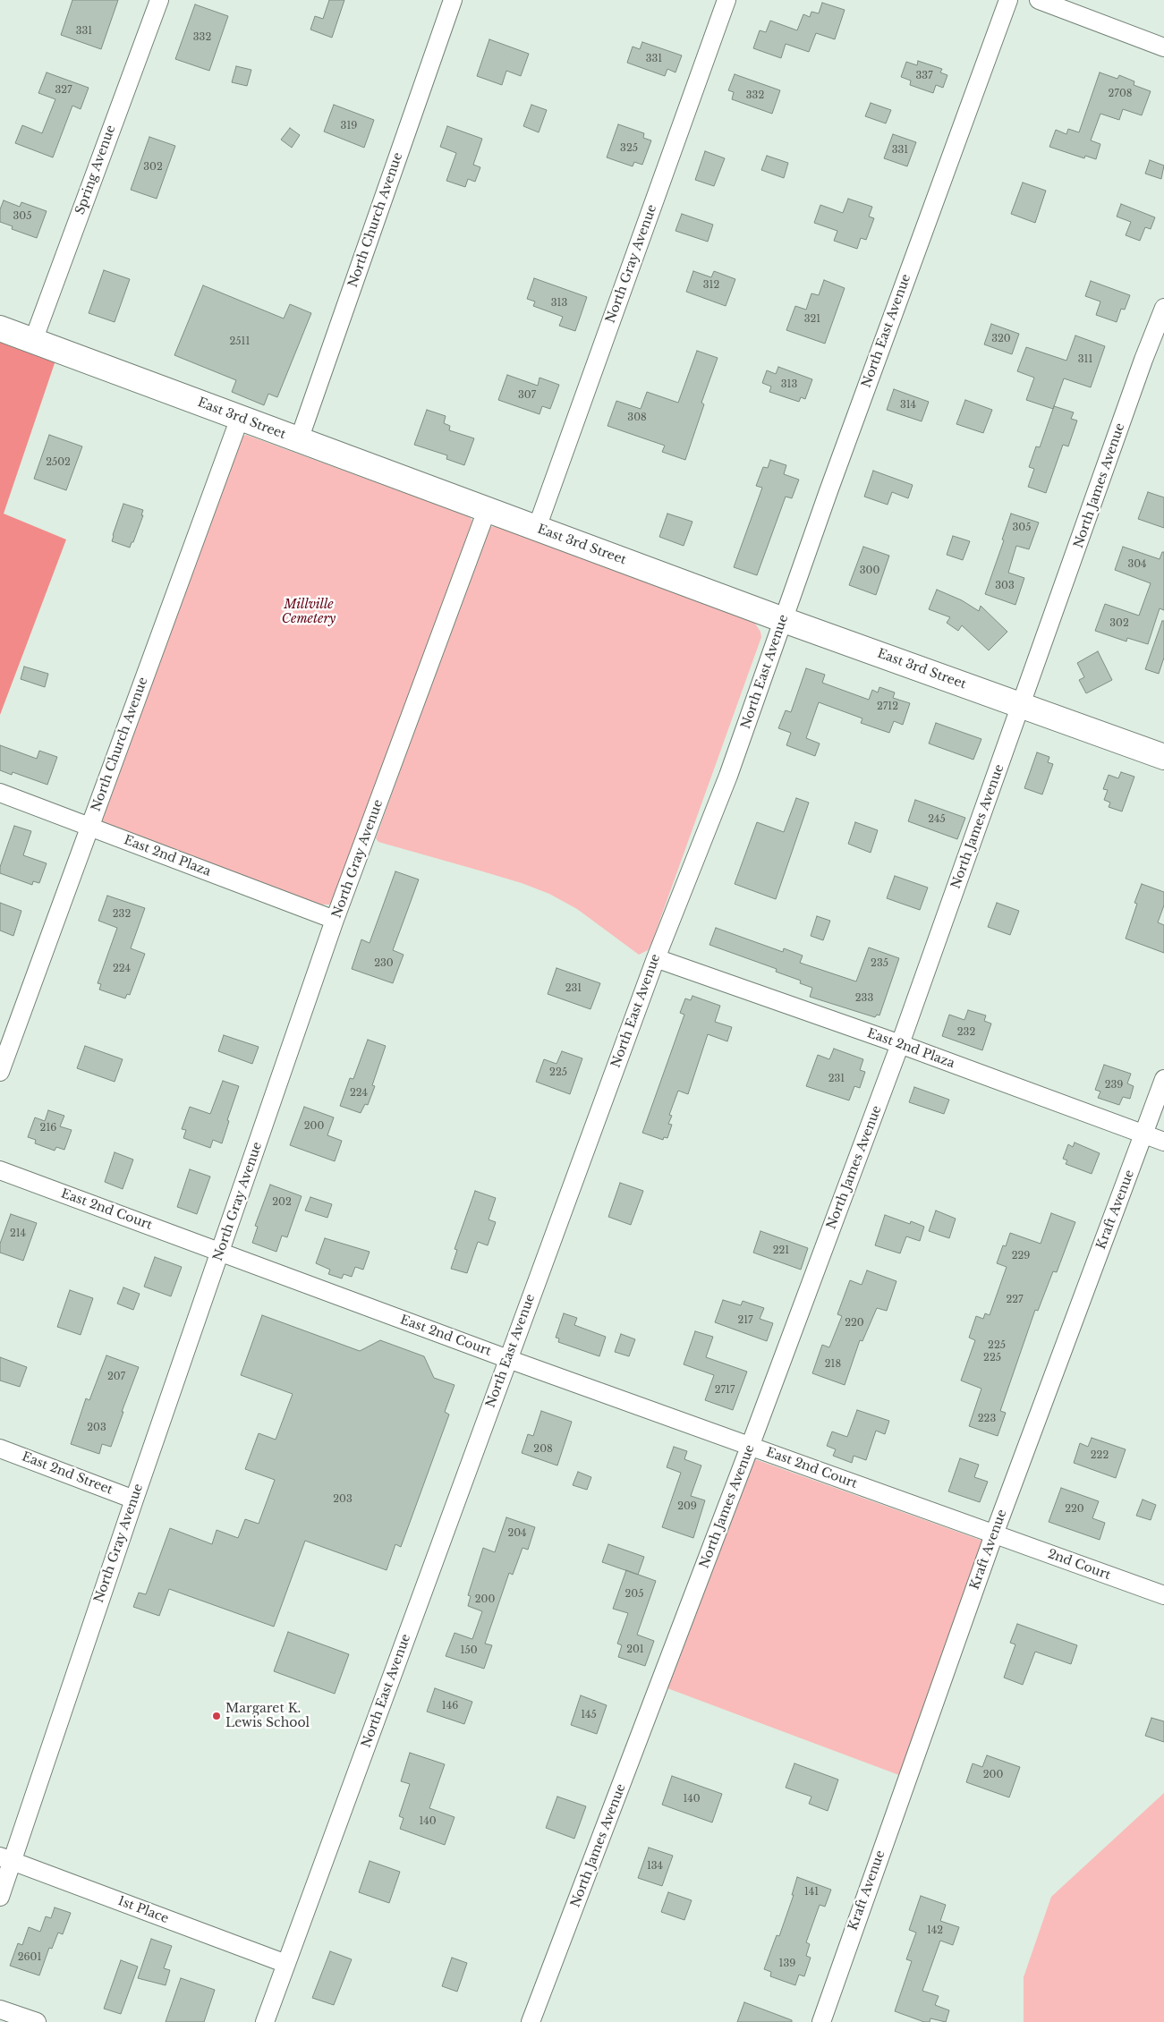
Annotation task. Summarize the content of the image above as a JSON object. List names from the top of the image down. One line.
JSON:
{"streets":{"street":["Spring Avenue","North Church Avenue","North Gray Avenue","North East Avenue","East 3rd Street","North James Avenue","East 2nd Plaza","East 2nd Court","Kraft Avenue","East 2nd Street","2nd Court","1st Place"]},"crossings":[["Spring Avenue","East 3rd Street"],["North Church Avenue","East 3rd Street"],["North Church Avenue","East 2nd Plaza"],["North Gray Avenue","East 3rd Street"],["North Gray Avenue","East 2nd Plaza"],["North Gray Avenue","East 2nd Court"],["North Gray Avenue","East 2nd Street"],["North Gray Avenue","1st Place"],["North East Avenue","East 3rd Street"],["North East Avenue","East 2nd Plaza"],["North East Avenue","East 2nd Court"],["North East Avenue","1st Place"],["East 3rd Street","North James Avenue"],["North James Avenue","East 2nd Plaza"],["North James Avenue","East 2nd Court"],["East 2nd Plaza","Kraft Avenue"],["East 2nd Court","Kraft Avenue"],["East 2nd Court","2nd Court"],["Kraft Avenue","2nd Court"]],"parks":["Millville Cemetery"],"places":["Margaret K. Lewis School"],"house_numbers":["331","332","331","337","327","2708","332","319","325","331","302","305","312","313","321","320","2511","311","313","307","314","308","2502","305","304","300","303","302","2712","245","232","230","235","224","231","233","232","225","231","239","224","200","216","202","214","221","229","227","217","220","225","225","218","207","2717","223","203","208","222","203","209","220","204","205","200","201","150","146","145","200","140","140","134","141","142","2601","139"]}
